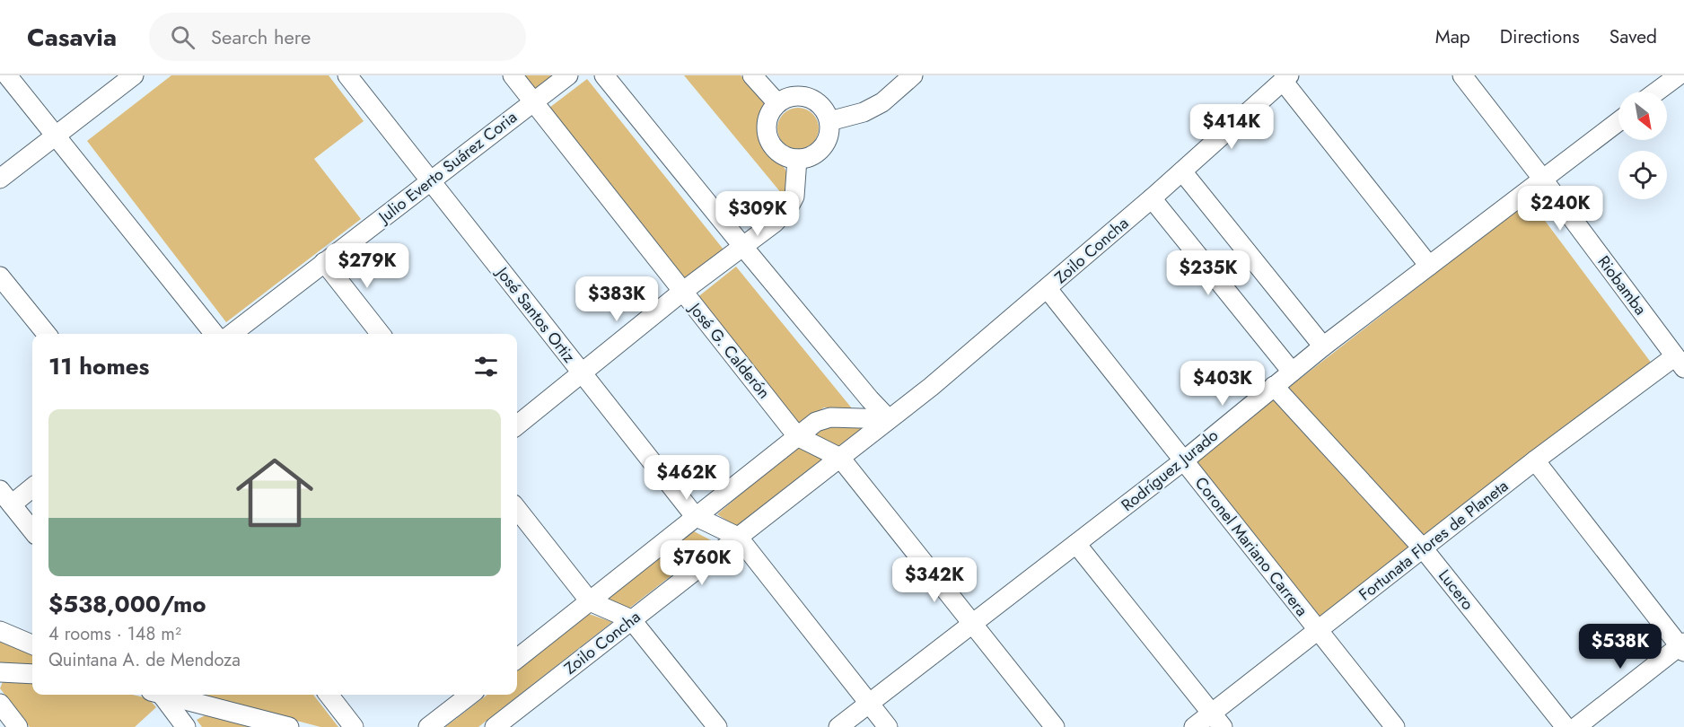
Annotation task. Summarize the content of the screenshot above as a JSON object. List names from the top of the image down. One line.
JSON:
{"streets":{"street":["Julio Everto Suárez Coria","Zoilo Concha","Riobamba","José Santos Ortiz","José G. Calderón","Rodríguez Jurado","Fortunata Flores de Planeta","Coronel Mariano Carrera","Lucero"]},"crossings":[["Julio Everto Suárez Coria","José Santos Ortiz"],["Julio Everto Suárez Coria","José G. Calderón"],["Zoilo Concha","José Santos Ortiz"],["Zoilo Concha","José G. Calderón"],["Zoilo Concha","Coronel Mariano Carrera"],["Riobamba","Rodríguez Jurado"],["Riobamba","Fortunata Flores de Planeta"],["Rodríguez Jurado","Coronel Mariano Carrera"],["Rodríguez Jurado","Lucero"],["Fortunata Flores de Planeta","Coronel Mariano Carrera"],["Fortunata Flores de Planeta","Lucero"]],"north":"bottom right","page":{"header":"Casavia","search":"Search here","nav":["Map","Directions","Saved"],"price":["$414K","$240K","$309K","$279K","$235K","$383K","$403K","$462K","$760K","$342K","$538K"],"heading":"11 homes","list":[{"name":"$538,000/mo","note":"4 rooms · 148 m² · Quintana A. de Mendoza"}]}}
